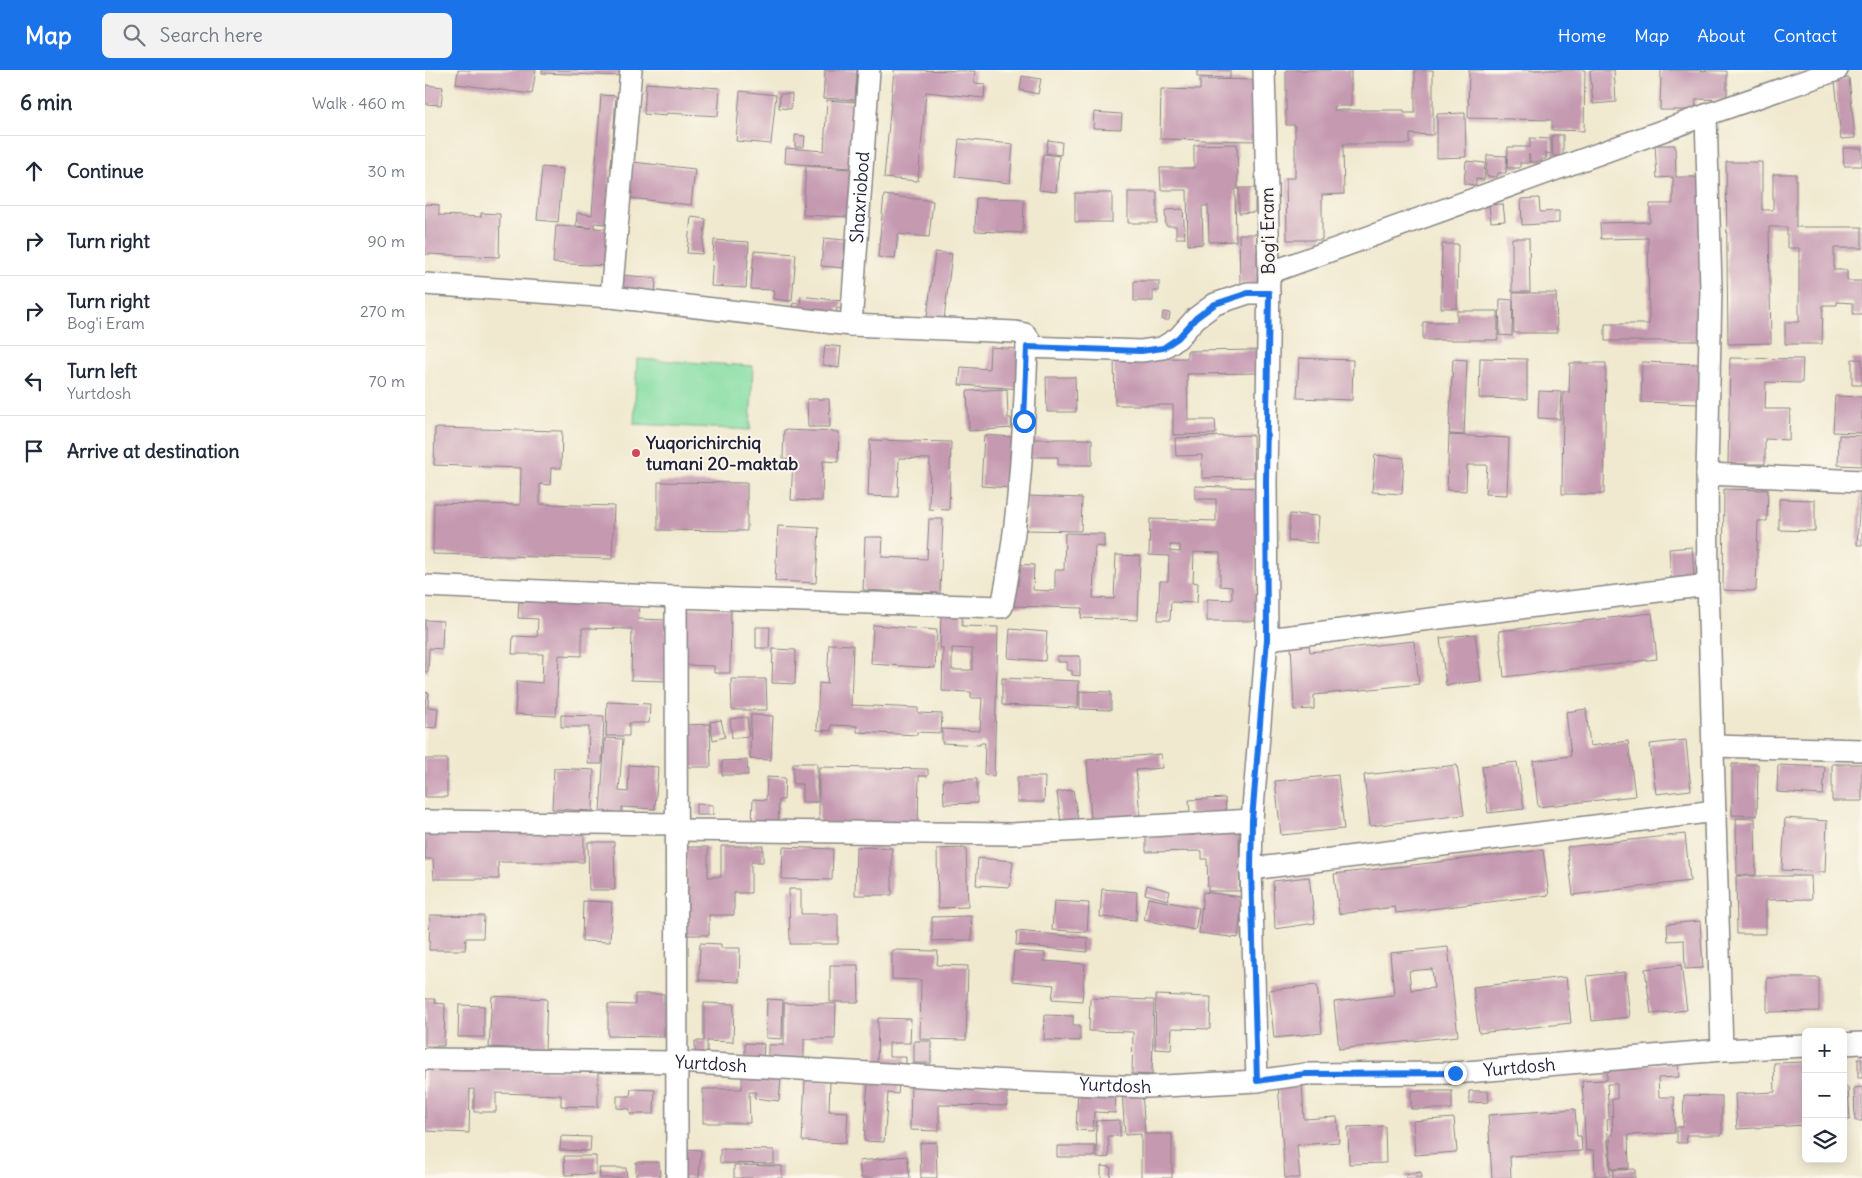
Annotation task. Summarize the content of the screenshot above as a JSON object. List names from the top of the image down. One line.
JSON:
{"streets":{"street":["Shaxriobod","Bog'i Eram","Yurtdosh"]},"crossings":[["Bog'i Eram","Yurtdosh"]],"places":["Yuqorichirchiq tumani 20-maktab"],"page":{"header":"Map","search":"Search here","nav":["Home","Map","About","Contact"],"heading":["6 min","Walk · 460 m"],"list":[["Continue","30 m"],["Turn right","90 m"],["Turn right","Bog'i Eram","270 m"],["Turn left","Yurtdosh","70 m"],"Arrive at destination"],"map_buttons":["+","−"]}}
